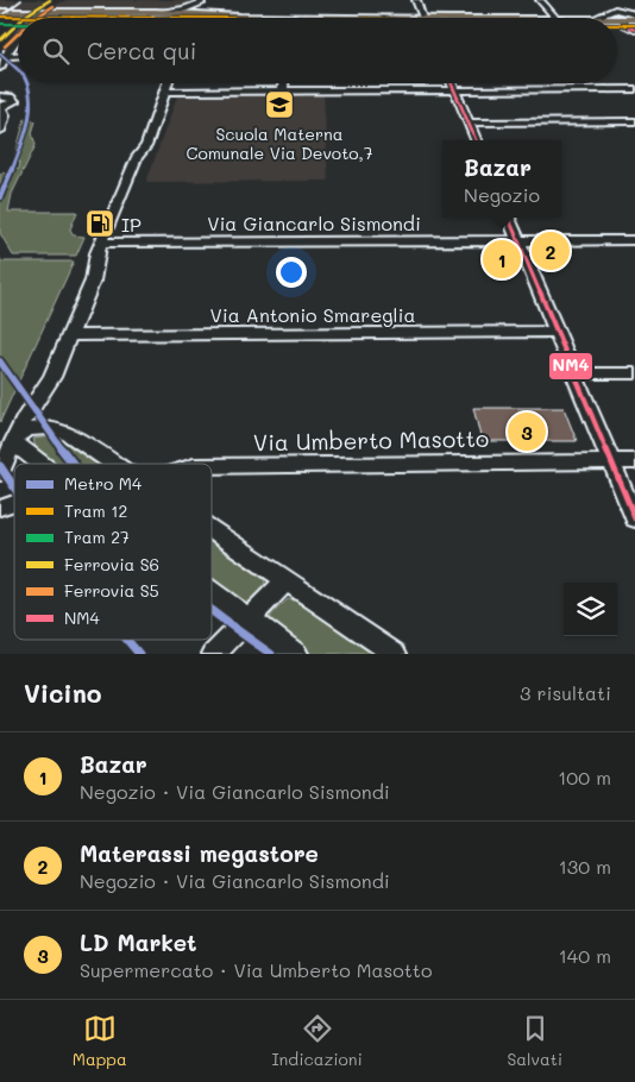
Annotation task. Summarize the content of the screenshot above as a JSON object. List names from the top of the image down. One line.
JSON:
{"streets":{"street":["Via Giancarlo Sismondi","Via Antonio Smareglia","Via Umberto Masotto"]},"places":{"school or university":["Scuola Materna Comunale Via Devoto,7"],"fuel station":["IP"]},"lines":["rail line S6","rail line S5","tram line 12","transit line NM4","tram line 27","metro line M4"],"legend":["Metro M4","Tram 12","Tram 27","Ferrovia S6","Ferrovia S5","NM4"],"page":{"search":"Cerca qui","popup":["Bazar","Negozio"],"pins":["2","1","3"],"heading":["Vicino","3 risultati"],"list":[{"mark":"1","name":"Bazar","note":"Negozio · Via Giancarlo Sismondi","value":"100 m"},{"mark":"2","name":"Materassi megastore","note":"Negozio · Via Giancarlo Sismondi","value":"130 m"},{"mark":"3","name":"LD Market","note":"Supermercato · Via Umberto Masotto","value":"140 m"}],"nav":["Mappa","Indicazioni","Salvati"]}}
